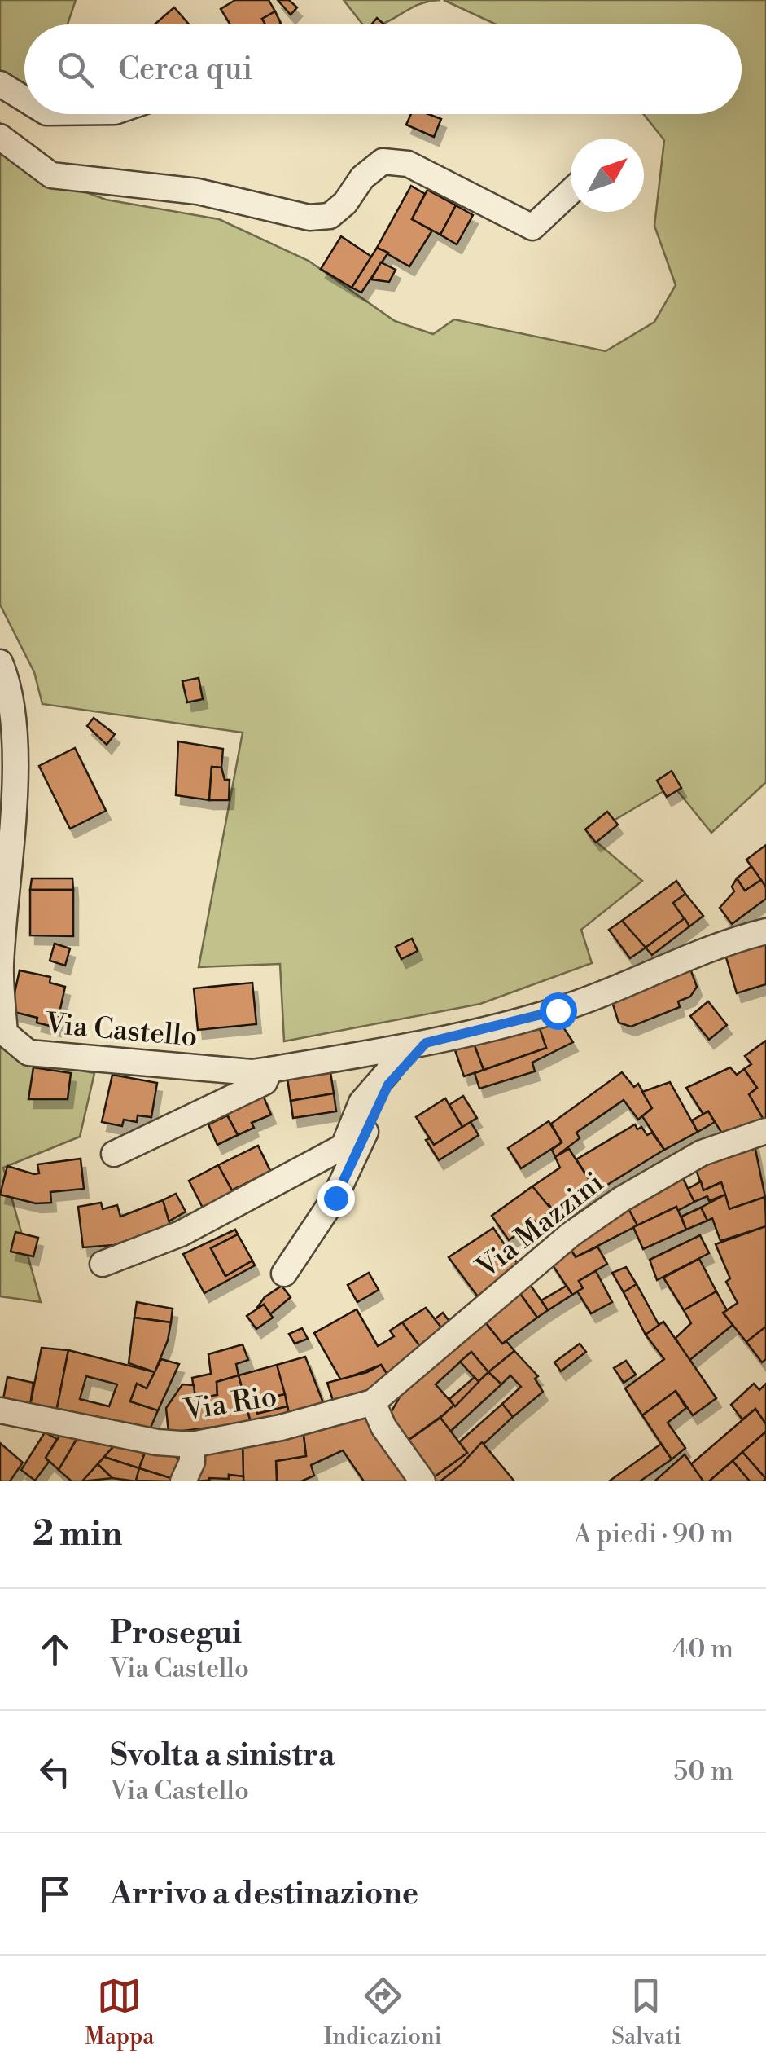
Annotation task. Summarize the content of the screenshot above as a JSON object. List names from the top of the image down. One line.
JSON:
{"streets":{"street":["Via Castello","Via Mazzini","Via Rio"]},"crossings":[["Via Mazzini","Via Rio"]],"north":"top right","page":{"search":"Cerca qui","heading":["2 min","A piedi · 90 m"],"list":[["Prosegui","Via Castello","40 m"],["Svolta a sinistra","Via Castello","50 m"],"Arrivo a destinazione"],"nav":["Mappa","Indicazioni","Salvati"]}}
